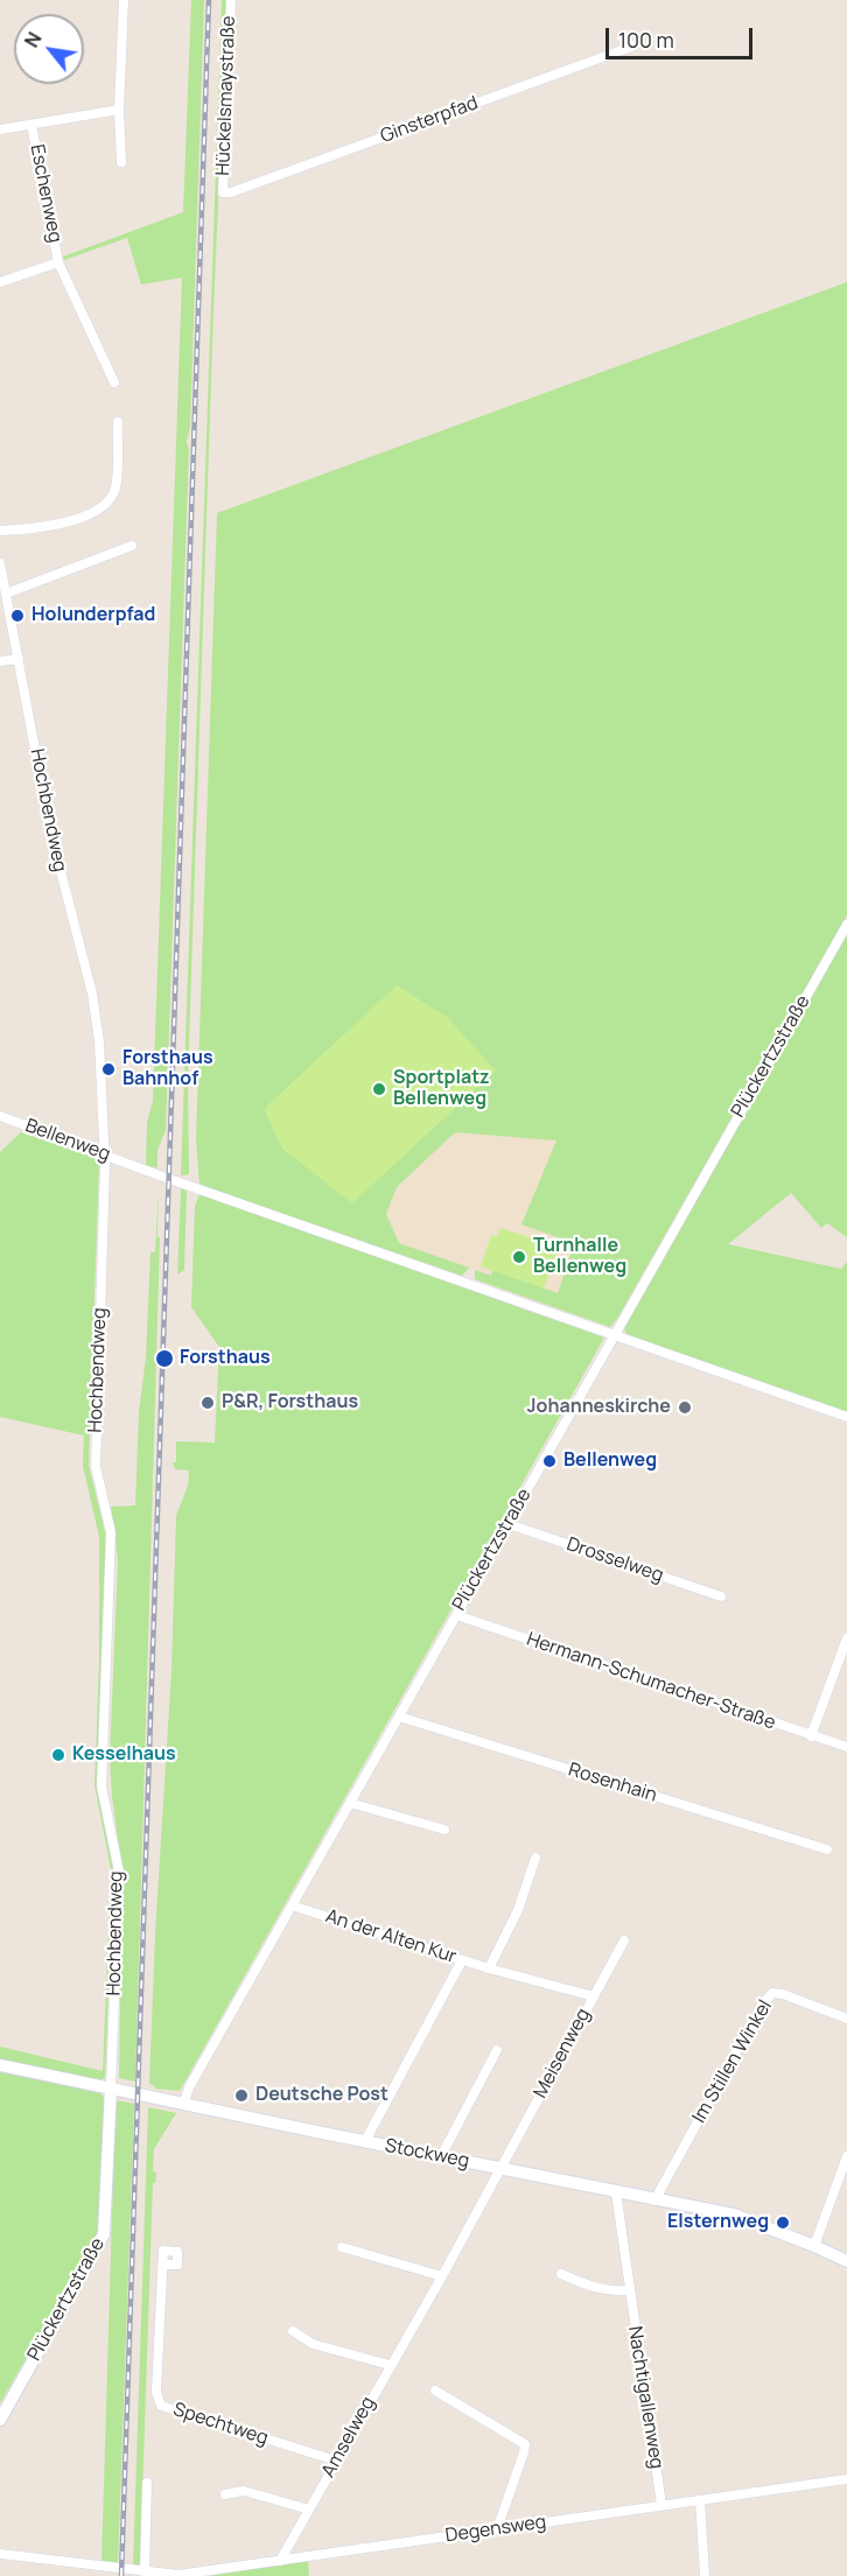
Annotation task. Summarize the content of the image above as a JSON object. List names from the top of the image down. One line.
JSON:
{"streets":{"street":["Hückelsmaystraße","Ginsterpfad","Eschenweg","Hochbendweg","Plückertzstraße","Bellenweg","Drosselweg","Hermann-Schumacher-Straße","Rosenhain","An der Alten Kur","Meisenweg","Im Stillen Winkel","Stockweg","Nachtigallenweg","Spechtweg","Amselweg","Degensweg"]},"crossings":[["Hückelsmaystraße","Ginsterpfad"],["Hochbendweg","Plückertzstraße"],["Hochbendweg","Bellenweg"],["Hochbendweg","Stockweg"],["Plückertzstraße","Bellenweg"],["Plückertzstraße","Drosselweg"],["Plückertzstraße","Hermann-Schumacher-Straße"],["Plückertzstraße","Rosenhain"],["Plückertzstraße","An der Alten Kur"],["Plückertzstraße","Stockweg"],["An der Alten Kur","Meisenweg"],["Meisenweg","Stockweg"],["Meisenweg","Amselweg"],["Im Stillen Winkel","Stockweg"],["Stockweg","Nachtigallenweg"],["Stockweg","Amselweg"],["Nachtigallenweg","Degensweg"],["Spechtweg","Amselweg"],["Amselweg","Degensweg"]],"places":["Holunderpfad","Forsthaus Bahnhof","Sportplatz Bellenweg","Turnhalle Bellenweg","Forsthaus","P&R, Forsthaus","Johanneskirche","Bellenweg","Kesselhaus","Deutsche Post","Elsternweg"],"scale_bar":"100 m","north":"top left"}
